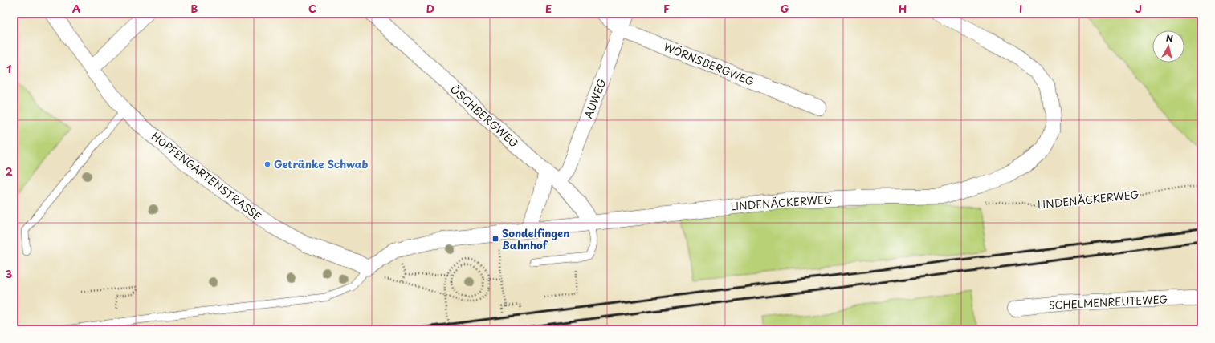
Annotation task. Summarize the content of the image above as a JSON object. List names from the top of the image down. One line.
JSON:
{"streets":{"street":["WÖRNSBERGWEG","AUWEG","ÖSCHBERGWEG","HOPFENGARTENSTRASSE","LINDENÄCKERWEG","SCHELMENREUTEWEG"]},"crossings":[["WÖRNSBERGWEG","AUWEG"],["AUWEG","ÖSCHBERGWEG"],["ÖSCHBERGWEG","LINDENÄCKERWEG"],["HOPFENGARTENSTRASSE","LINDENÄCKERWEG"]],"places":{"other":["Getränke Schwab"],"transit":["Sondelfingen Bahnhof"]},"north":"top","grid":{"columns":["A","B","C","D","E","F","G","H","I","J"],"rows":["1","2","3"]}}
